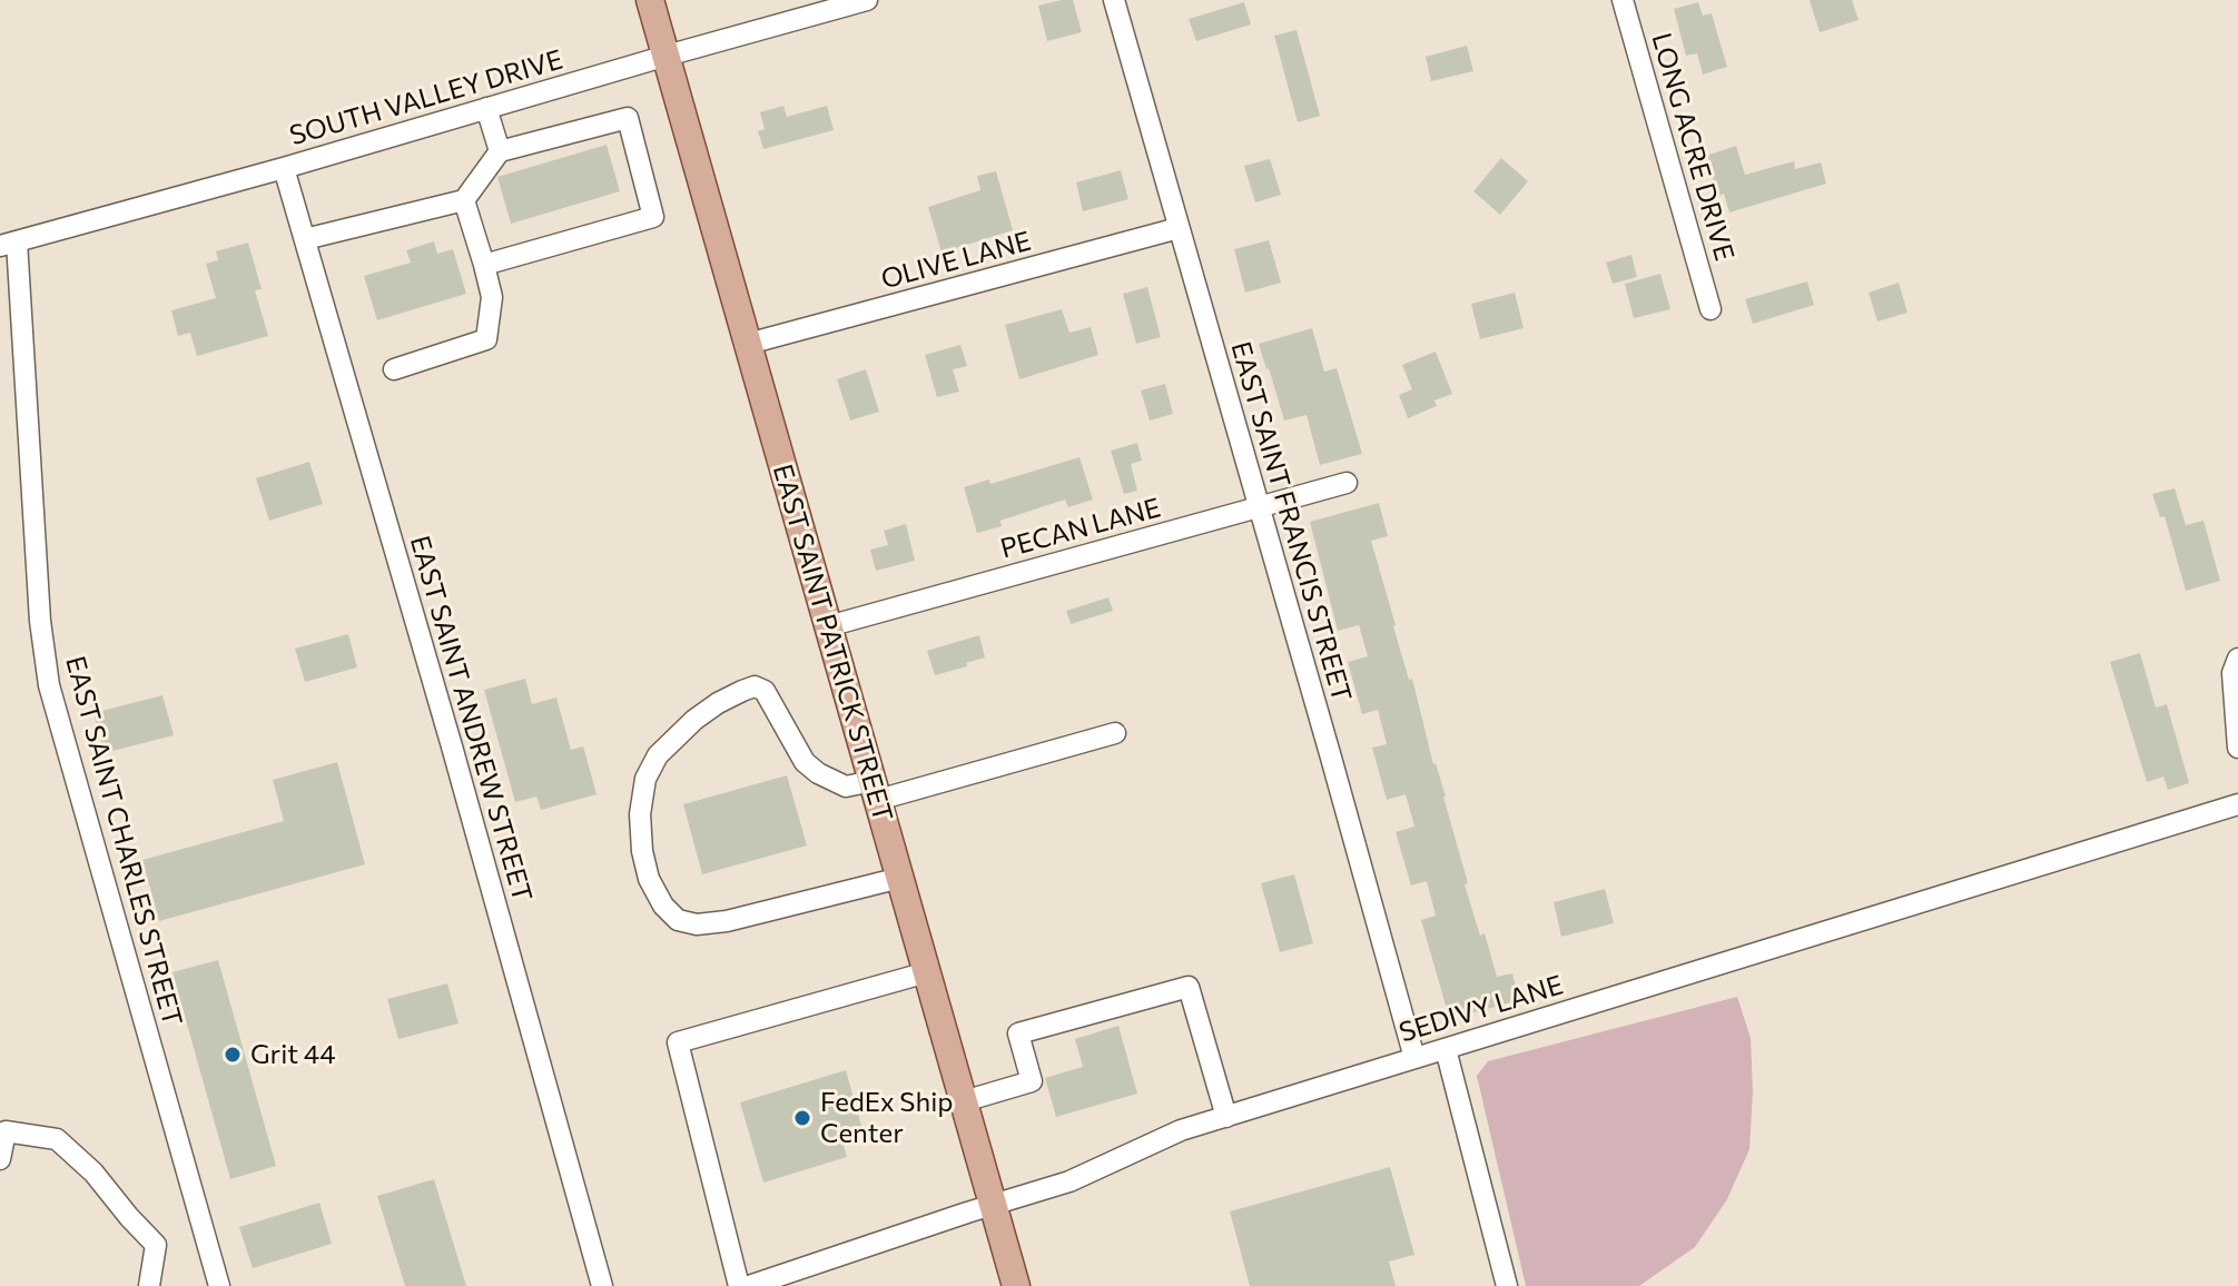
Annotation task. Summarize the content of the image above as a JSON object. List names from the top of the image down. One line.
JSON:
{"streets":{"main road":["EAST SAINT PATRICK STREET"],"street":["SOUTH VALLEY DRIVE","LONG ACRE DRIVE","OLIVE LANE","EAST SAINT FRANCIS STREET","PECAN LANE","EAST SAINT ANDREW STREET","EAST SAINT CHARLES STREET","SEDIVY LANE"]},"crossings":[["SOUTH VALLEY DRIVE","EAST SAINT PATRICK STREET"],["SOUTH VALLEY DRIVE","EAST SAINT ANDREW STREET"],["SOUTH VALLEY DRIVE","EAST SAINT CHARLES STREET"],["OLIVE LANE","EAST SAINT FRANCIS STREET"],["OLIVE LANE","EAST SAINT PATRICK STREET"],["EAST SAINT FRANCIS STREET","PECAN LANE"],["EAST SAINT FRANCIS STREET","SEDIVY LANE"],["PECAN LANE","EAST SAINT PATRICK STREET"],["EAST SAINT PATRICK STREET","SEDIVY LANE"]],"places":["Grit 44","FedEx Ship Center"]}
